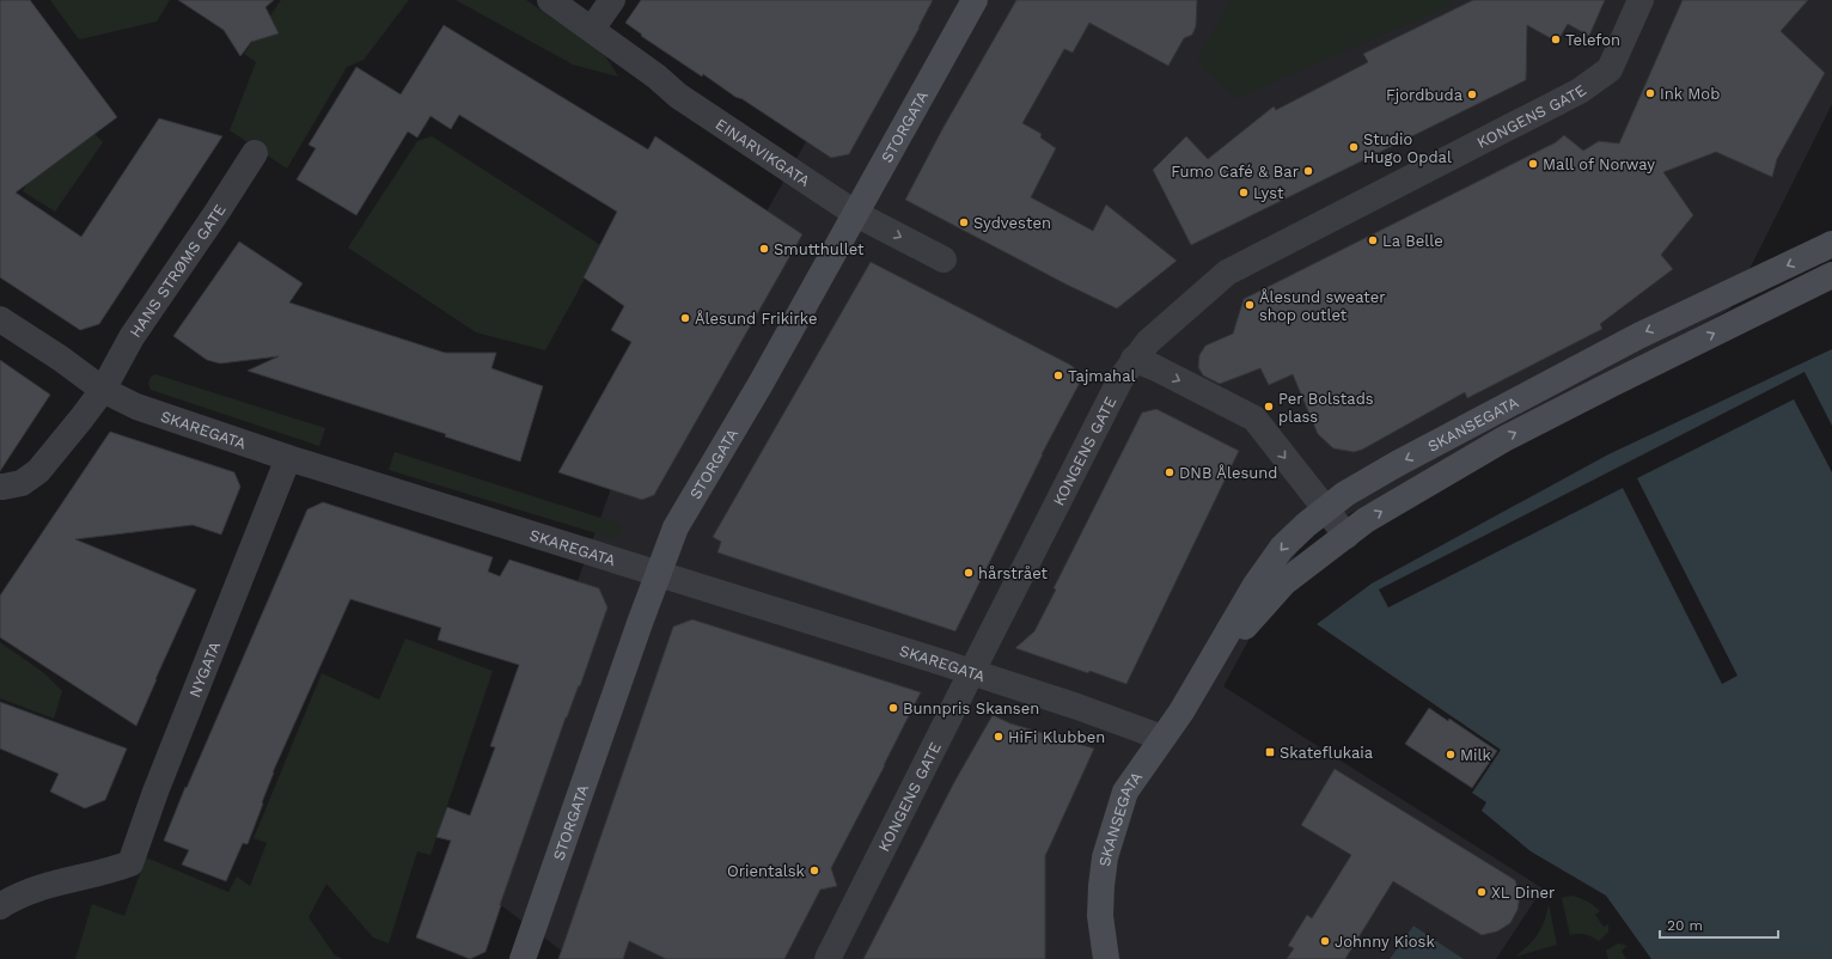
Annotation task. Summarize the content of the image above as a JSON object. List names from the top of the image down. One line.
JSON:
{"streets":{"street":["KONGENS GATE","STORGATA","EINARVIKGATA","HANS STRØMS GATE","SKANSEGATA","SKAREGATA","NYGATA"]},"crossings":[["KONGENS GATE","SKAREGATA"],["STORGATA","EINARVIKGATA"],["STORGATA","SKAREGATA"],["HANS STRØMS GATE","SKAREGATA"],["SKANSEGATA","SKAREGATA"],["SKAREGATA","NYGATA"]],"places":{"other":["Telefon","Ink Mob","Fjordbuda","Studio Hugo Opdal","Mall of Norway","Fumo Café & Bar","Lyst","Sydvesten","La Belle","Smutthullet","Ålesund sweater shop outlet","Ålesund Frikirke","Tajmahal","Per Bolstads plass","DNB Ålesund","hårstrået","Bunnpris Skansen","HiFi Klubben","Milk","Orientalsk","XL Diner","Johnny Kiosk"],"transit":["Skateflukaia"]},"scale_bar":"20 m"}
